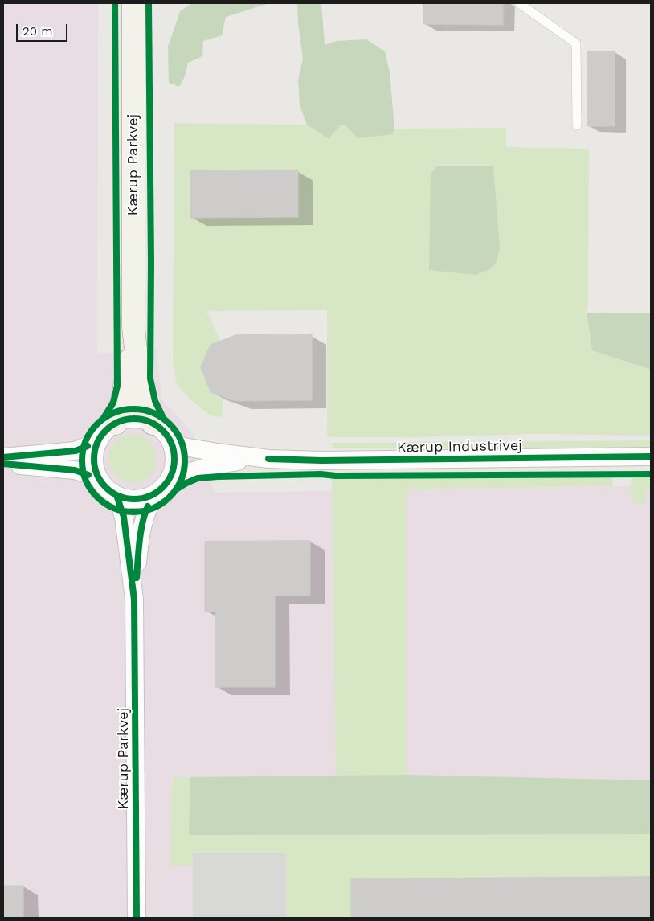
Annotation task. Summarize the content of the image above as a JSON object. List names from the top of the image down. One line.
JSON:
{"streets":{"street":["Kærup Parkvej","Kærup Industrivej"]},"crossings":[["Kærup Parkvej","Kærup Industrivej"]],"scale_bar":"20 m"}
